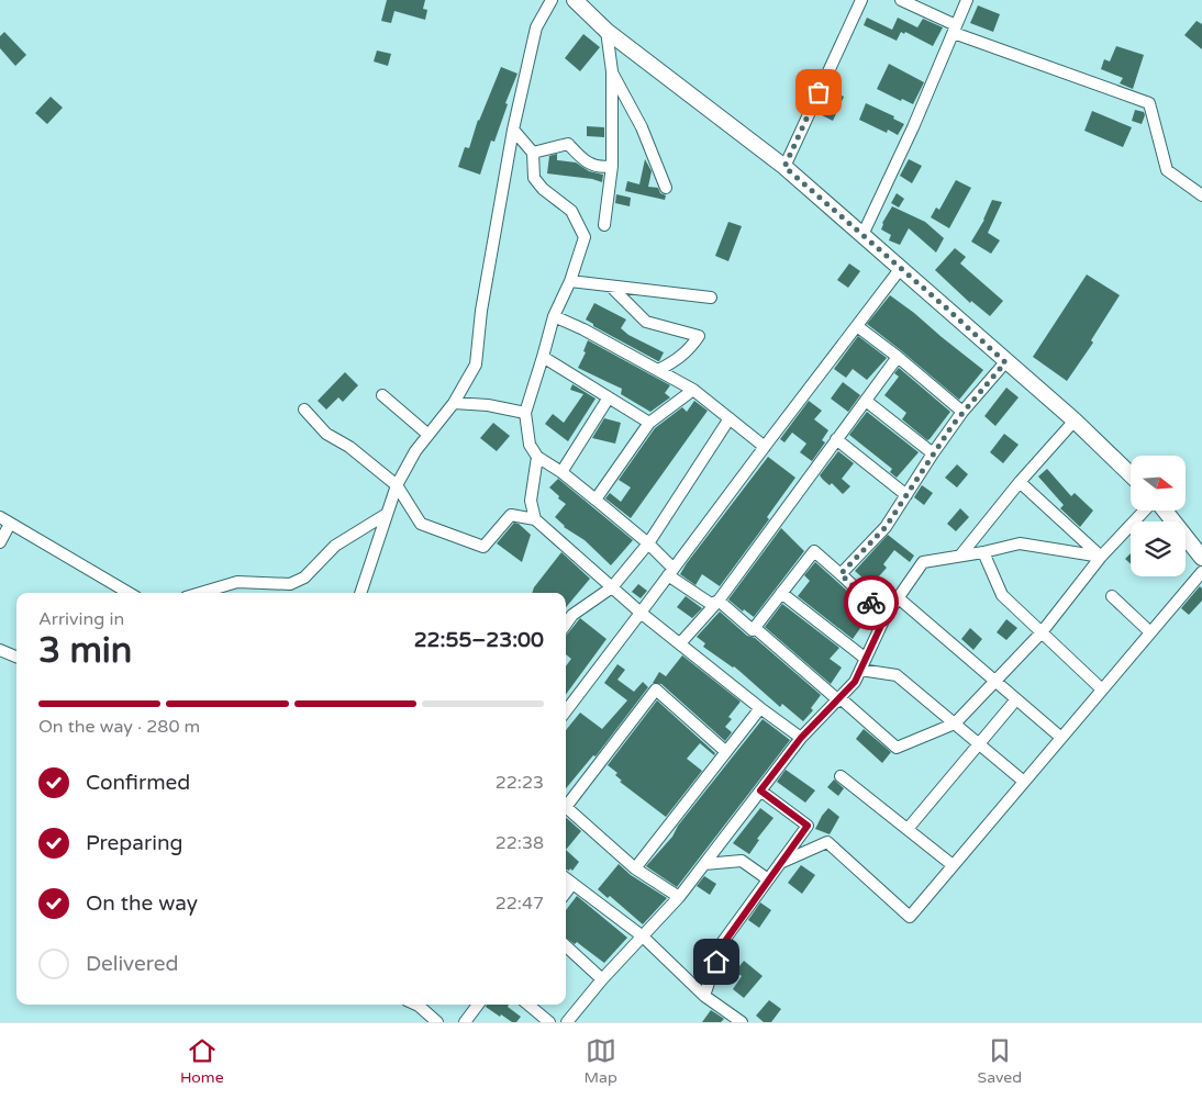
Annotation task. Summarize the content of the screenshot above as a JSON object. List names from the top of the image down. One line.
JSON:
{"north":"right","page":{"heading":["3 min","Arriving in","22:55–23:00"],"bar":"On the way · 280 m","list":[["Confirmed","22:23"],["Preparing","22:38"],["On the way","22:47"],"Delivered"],"tabs":["Home","Map","Saved"]}}
